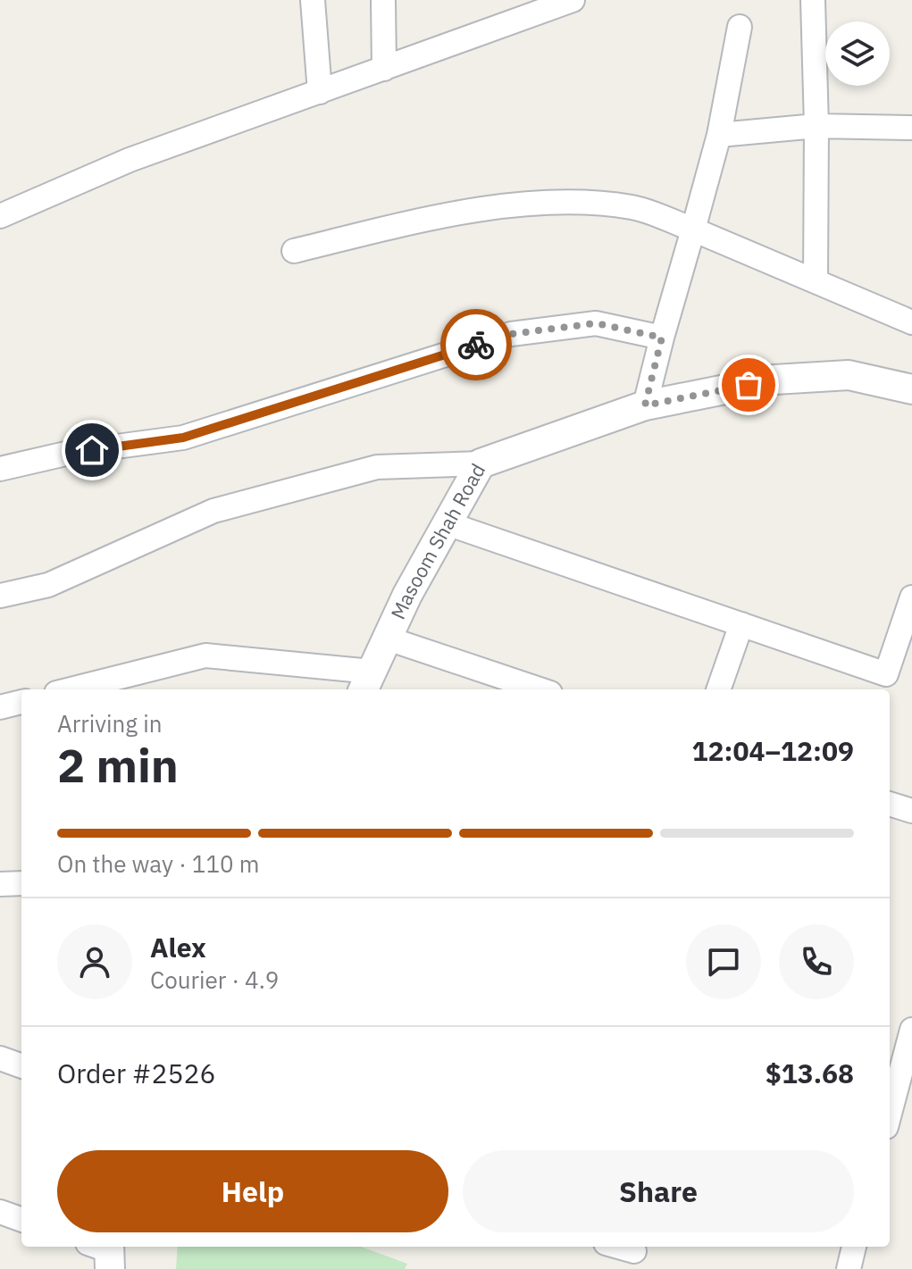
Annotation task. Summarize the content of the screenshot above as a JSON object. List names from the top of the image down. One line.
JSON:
{"streets":{"street":["Masoom Shah Road"]},"page":{"heading":["2 min","Arriving in","12:04–12:09"],"panel":["Alex","Courier · 4.9","Order #2526","$13.68"],"bar":"On the way · 110 m","buttons":["Help","Share"]}}
